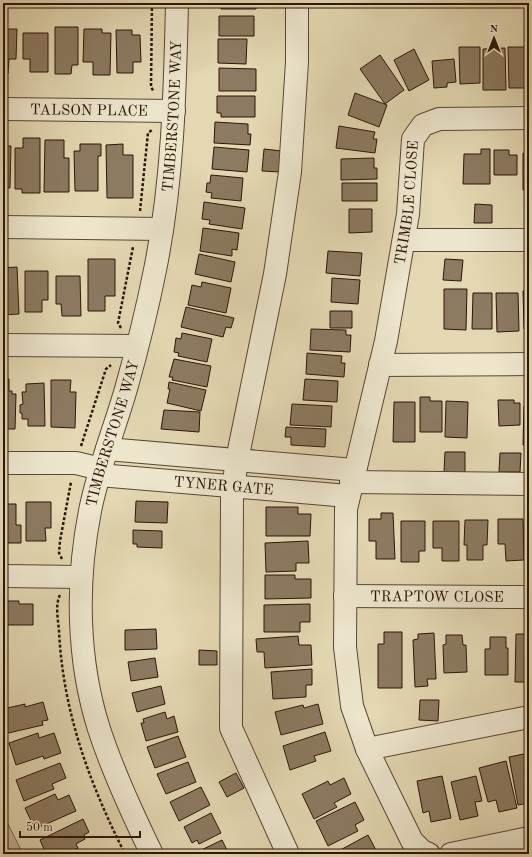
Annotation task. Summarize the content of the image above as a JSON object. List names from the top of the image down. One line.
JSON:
{"streets":{"street":["TALSON PLACE","TIMBERSTONE WAY","TRIMBLE CLOSE","TYNER GATE","TRAPTOW CLOSE"]},"crossings":[["TALSON PLACE","TIMBERSTONE WAY"],["TIMBERSTONE WAY","TYNER GATE"],["TRIMBLE CLOSE","TYNER GATE"]],"scale_bar":"50 m","north":"top"}
